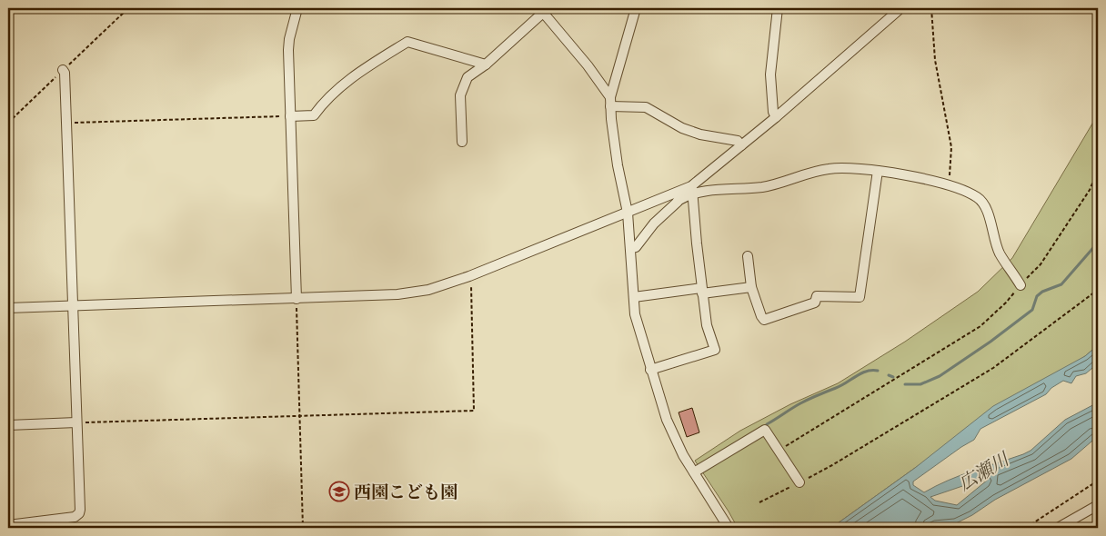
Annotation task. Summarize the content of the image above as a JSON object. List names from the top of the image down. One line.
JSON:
{"water":["広瀬川"],"places":{"school or university":["西園こども園"]}}
